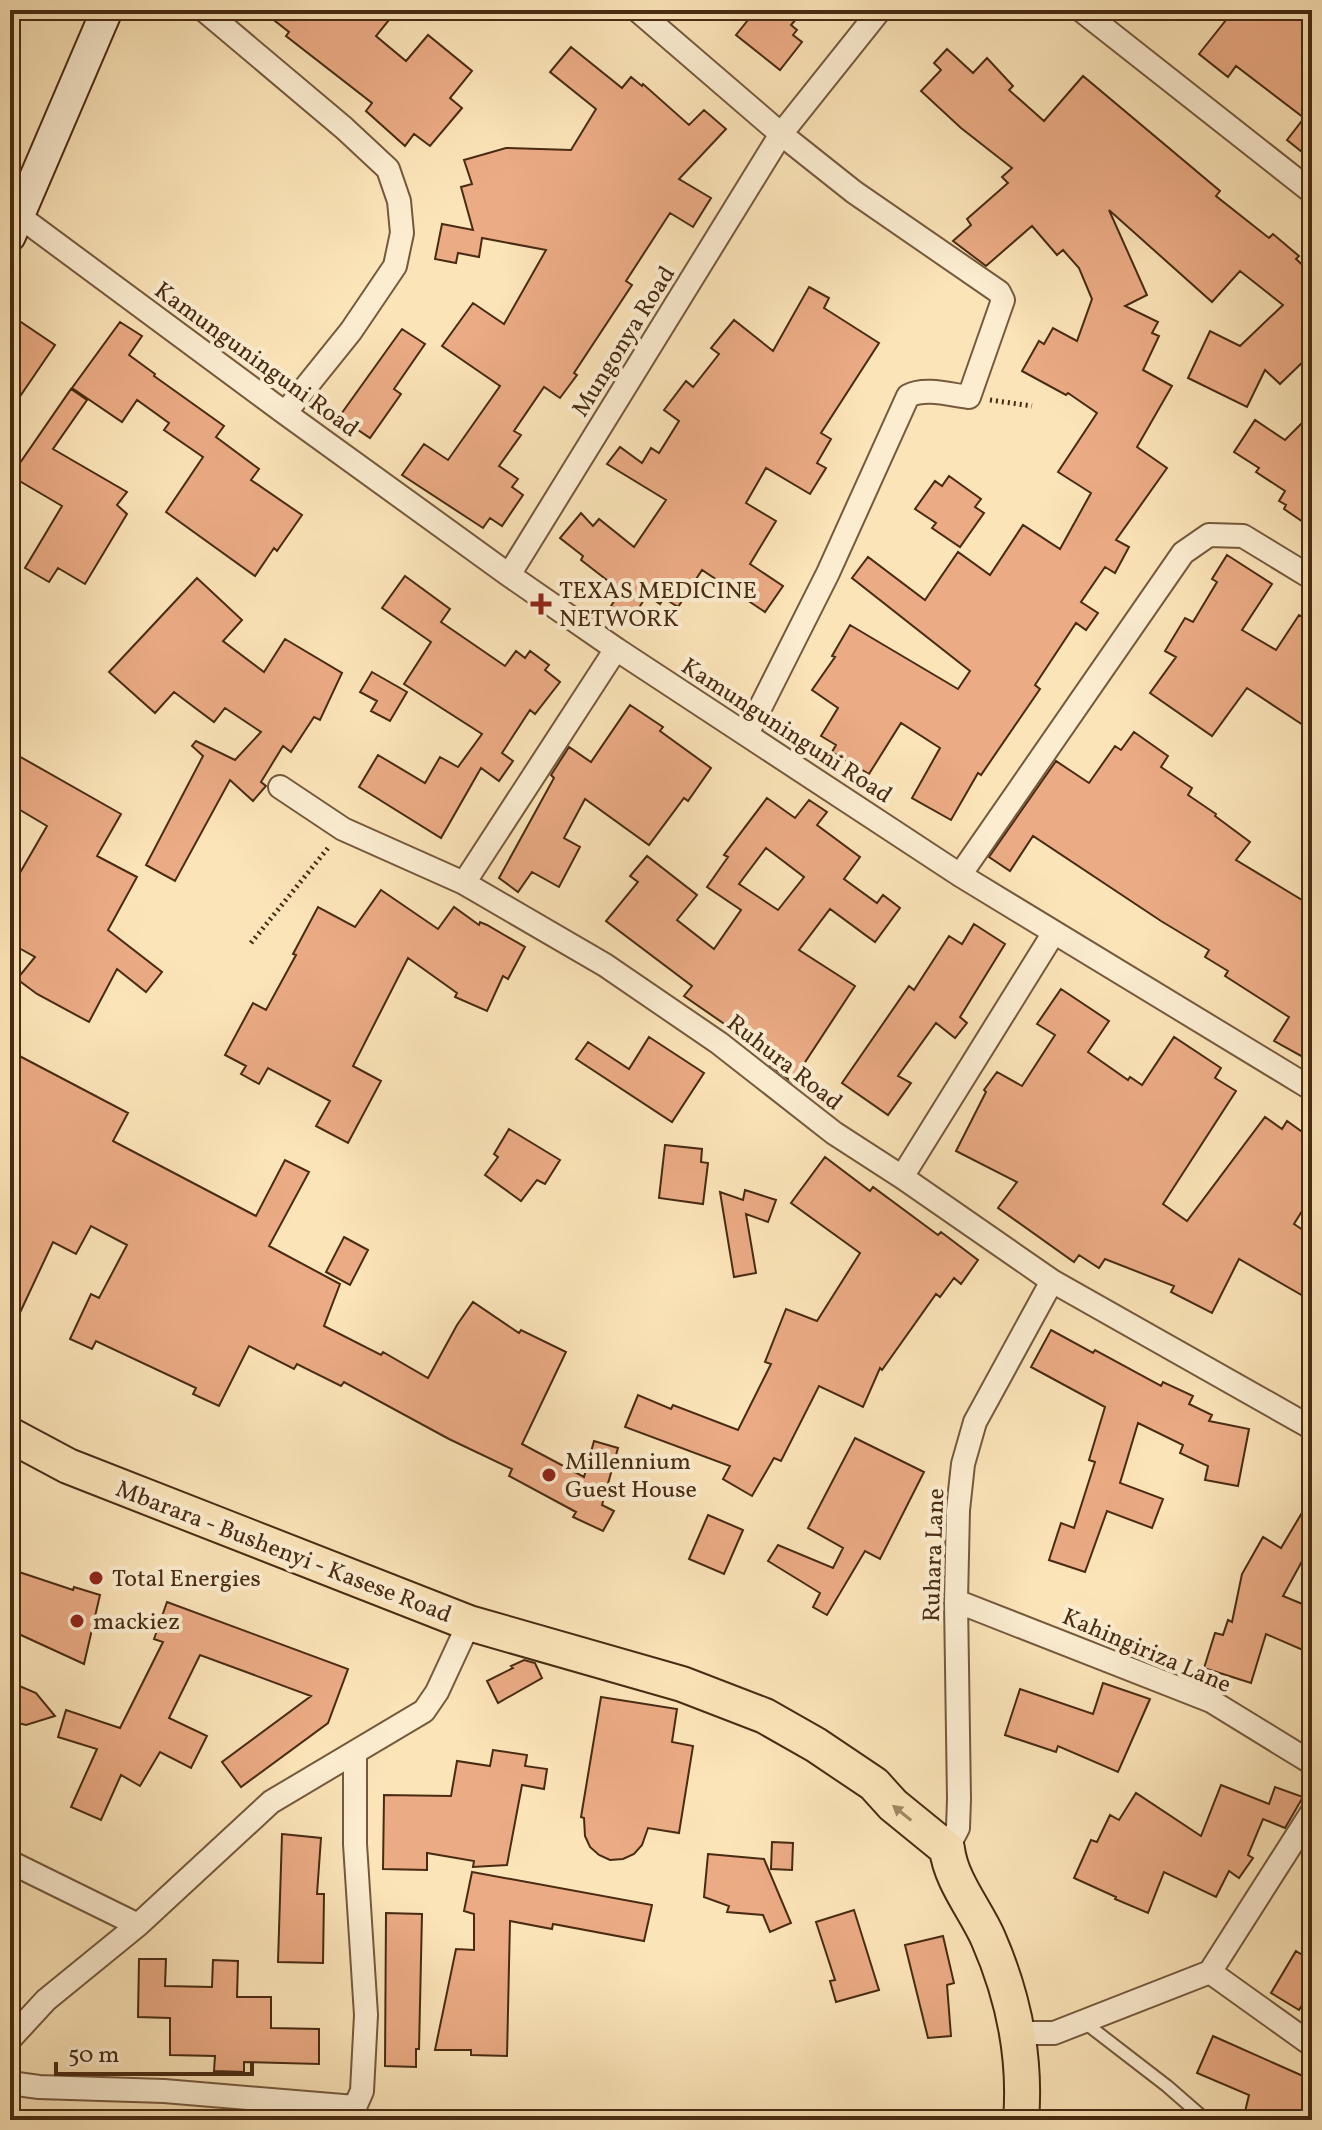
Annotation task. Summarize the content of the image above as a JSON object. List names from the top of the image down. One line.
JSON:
{"streets":{"main road":["Mbarara - Bushenyi - Kasese Road"],"street":["Mungonya Road","Kamunguninguni Road","Ruhura Road","Ruhara Lane","Kahingiriza Lane"]},"crossings":[["Mungonya Road","Kamunguninguni Road"],["Ruhura Road","Ruhara Lane"],["Mbarara - Bushenyi - Kasese Road","Ruhara Lane"],["Ruhara Lane","Kahingiriza Lane"]],"places":{"health":["TEXAS MEDICINE NETWORK"],"other":["Millennium Guest House","Total Energies","mackiez"]},"scale_bar":"50 m"}
